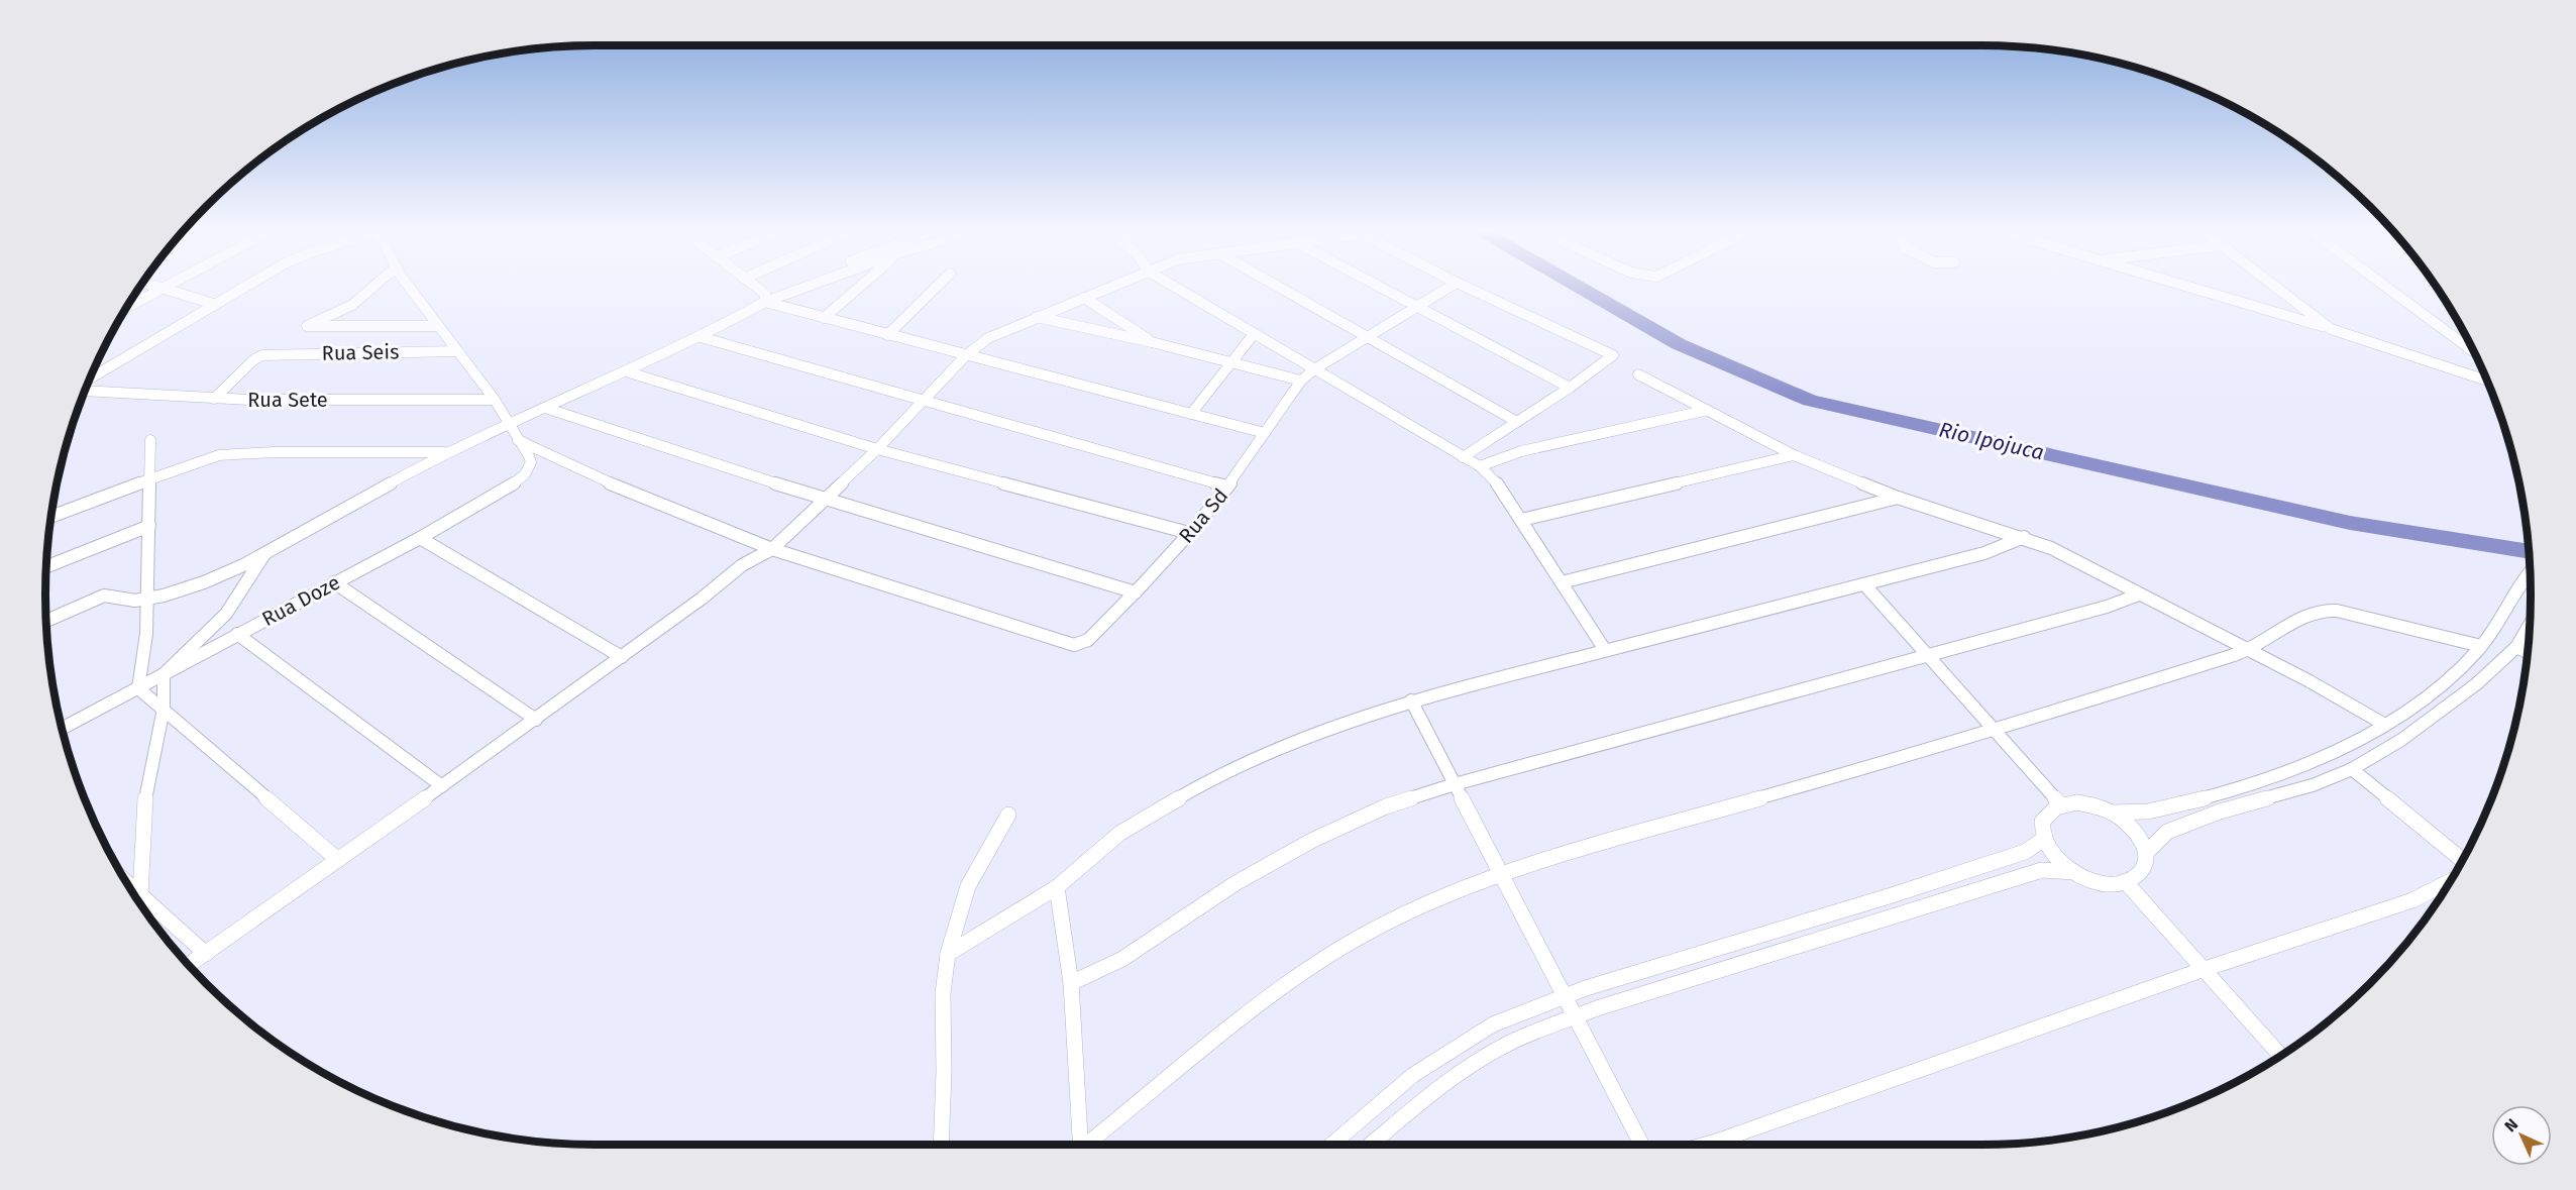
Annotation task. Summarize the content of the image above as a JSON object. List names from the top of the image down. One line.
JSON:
{"streets":{"street":["Rua Seis","Rua Sete","Rua Sd","Rua Doze"]},"crossings":[["Rua Seis","Rua Sete"]],"water":["Rio Ipojuca"],"north":"top left"}
